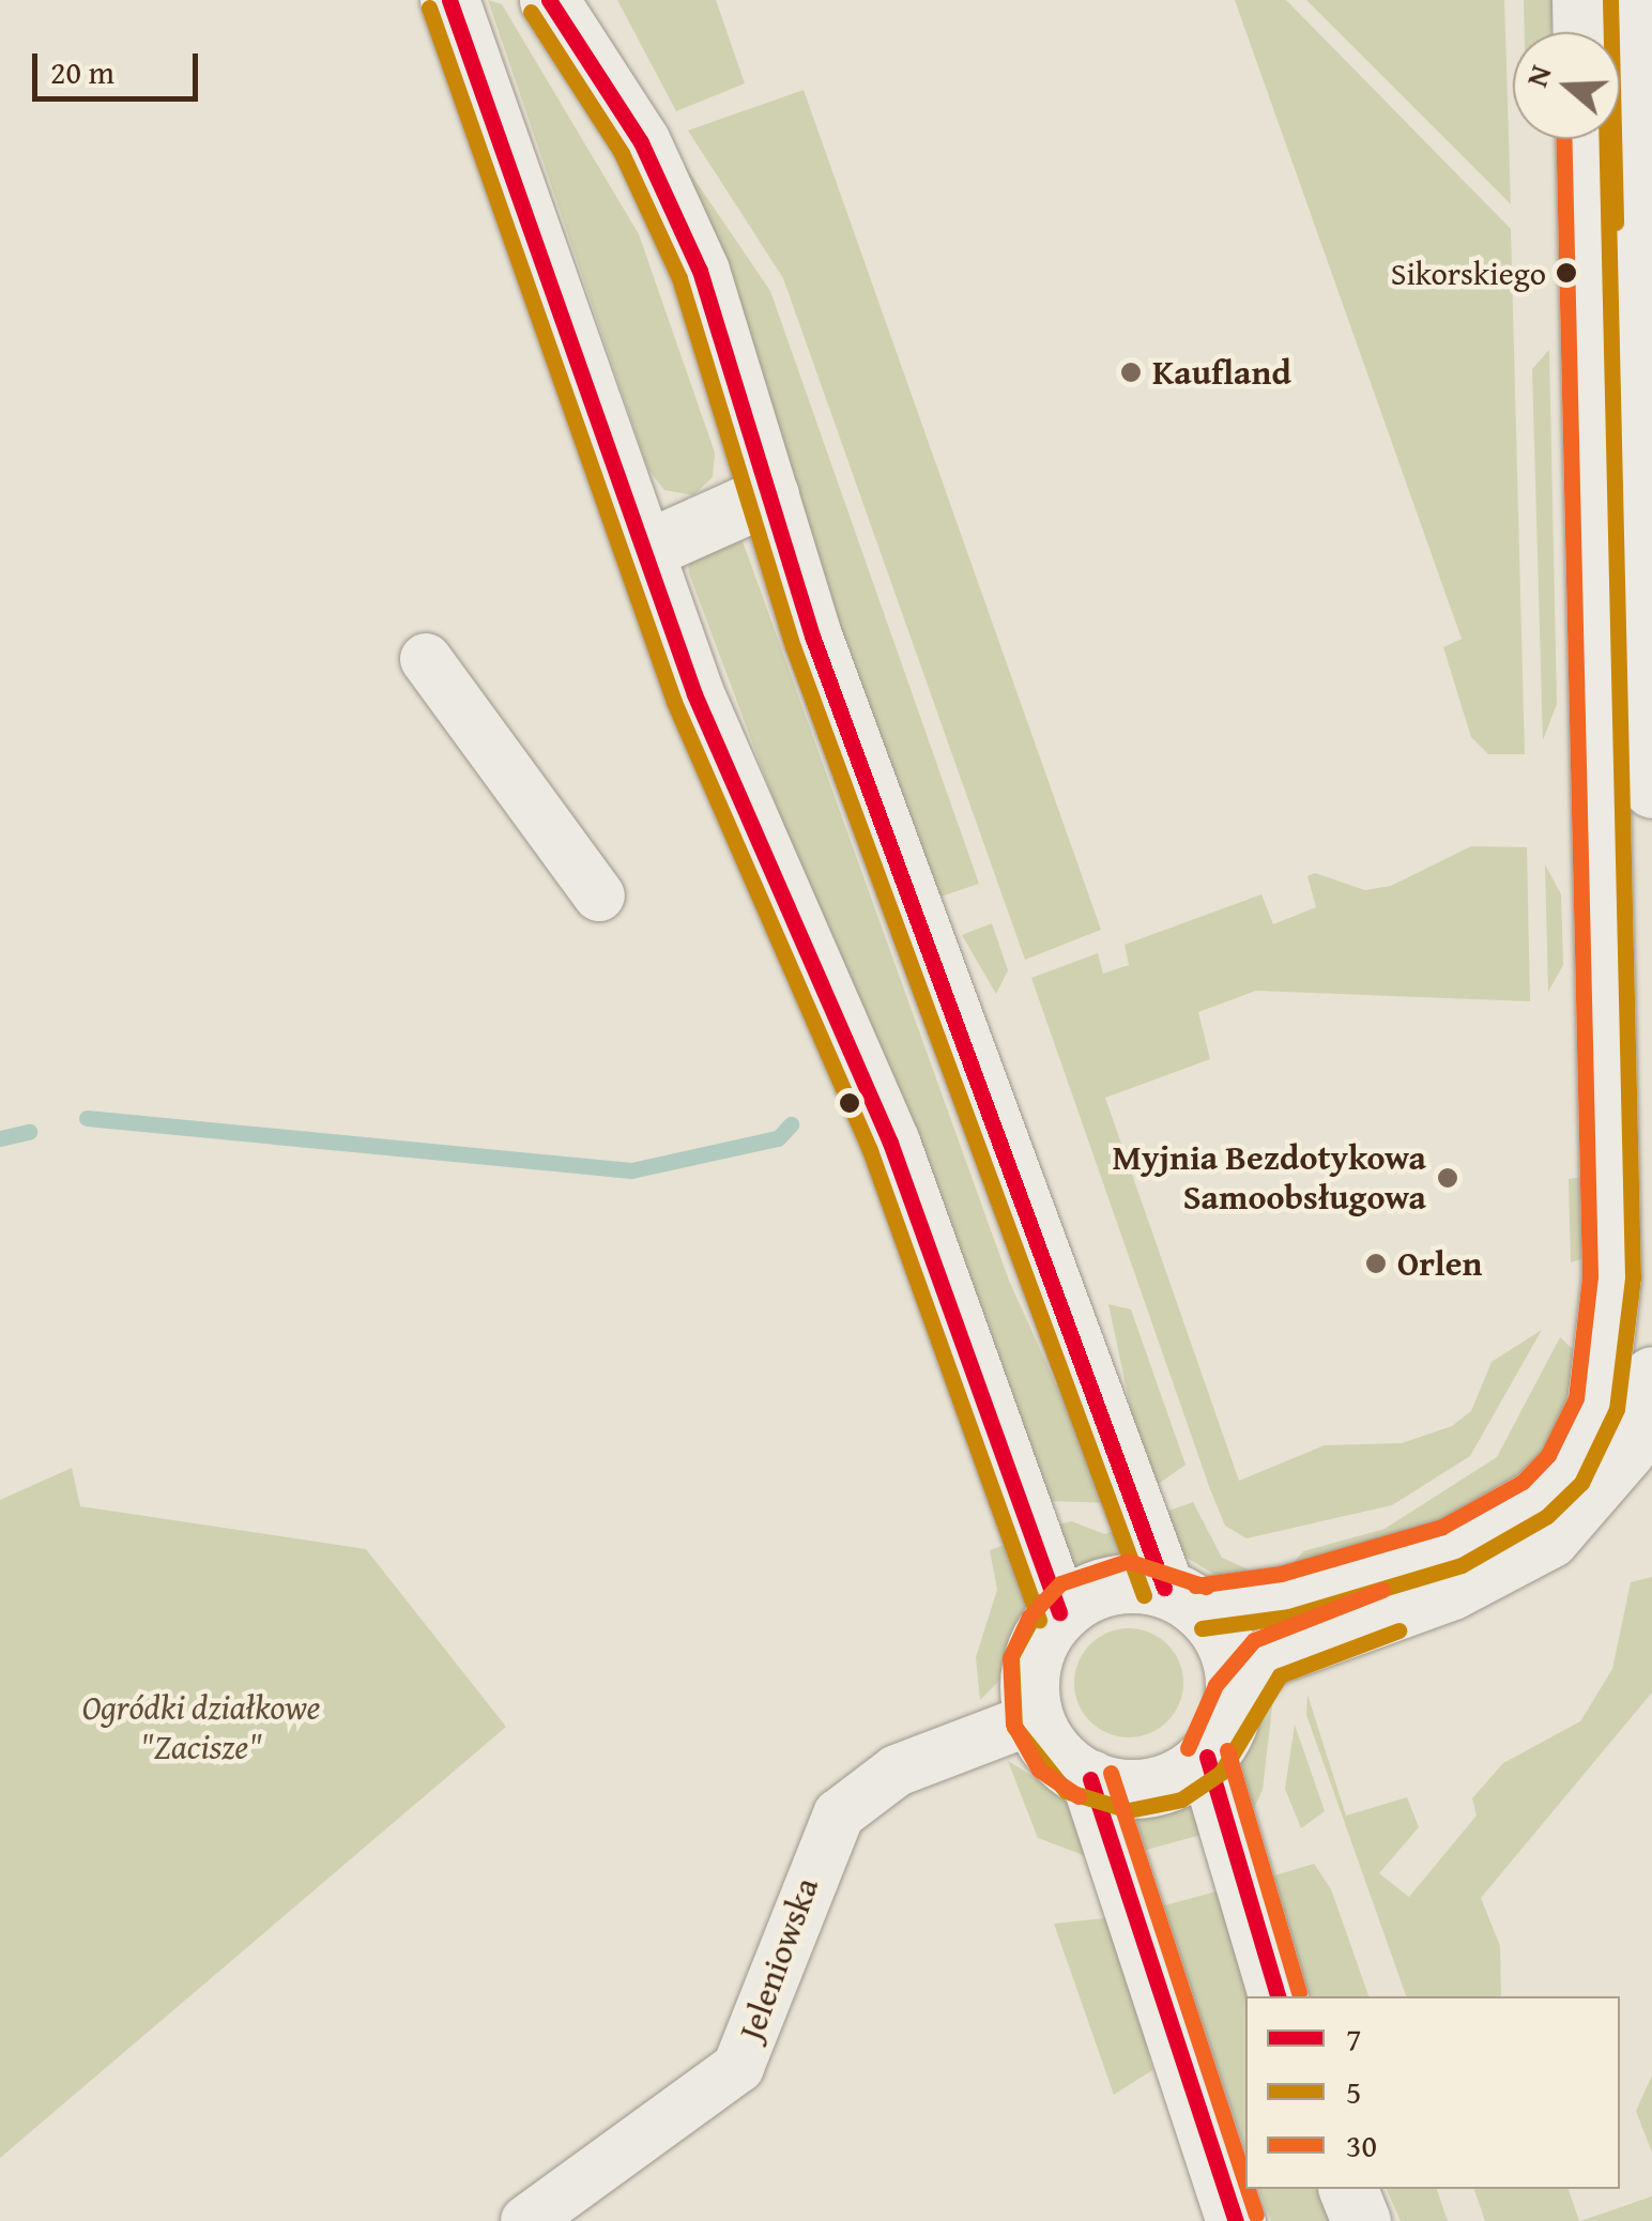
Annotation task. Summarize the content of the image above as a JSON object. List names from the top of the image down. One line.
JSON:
{"streets":{"street":["Jeleniowska"]},"parks":["Ogródki działkowe \"Zacisze\""],"places":["Sikorskiego","Kaufland","Myjnia Bezdotykowa Samoobsługowa","Orlen"],"lines":["transit line 7","transit line 5","transit line 30"],"legend":["7","5","30"],"scale_bar":"20 m","north":"left"}
